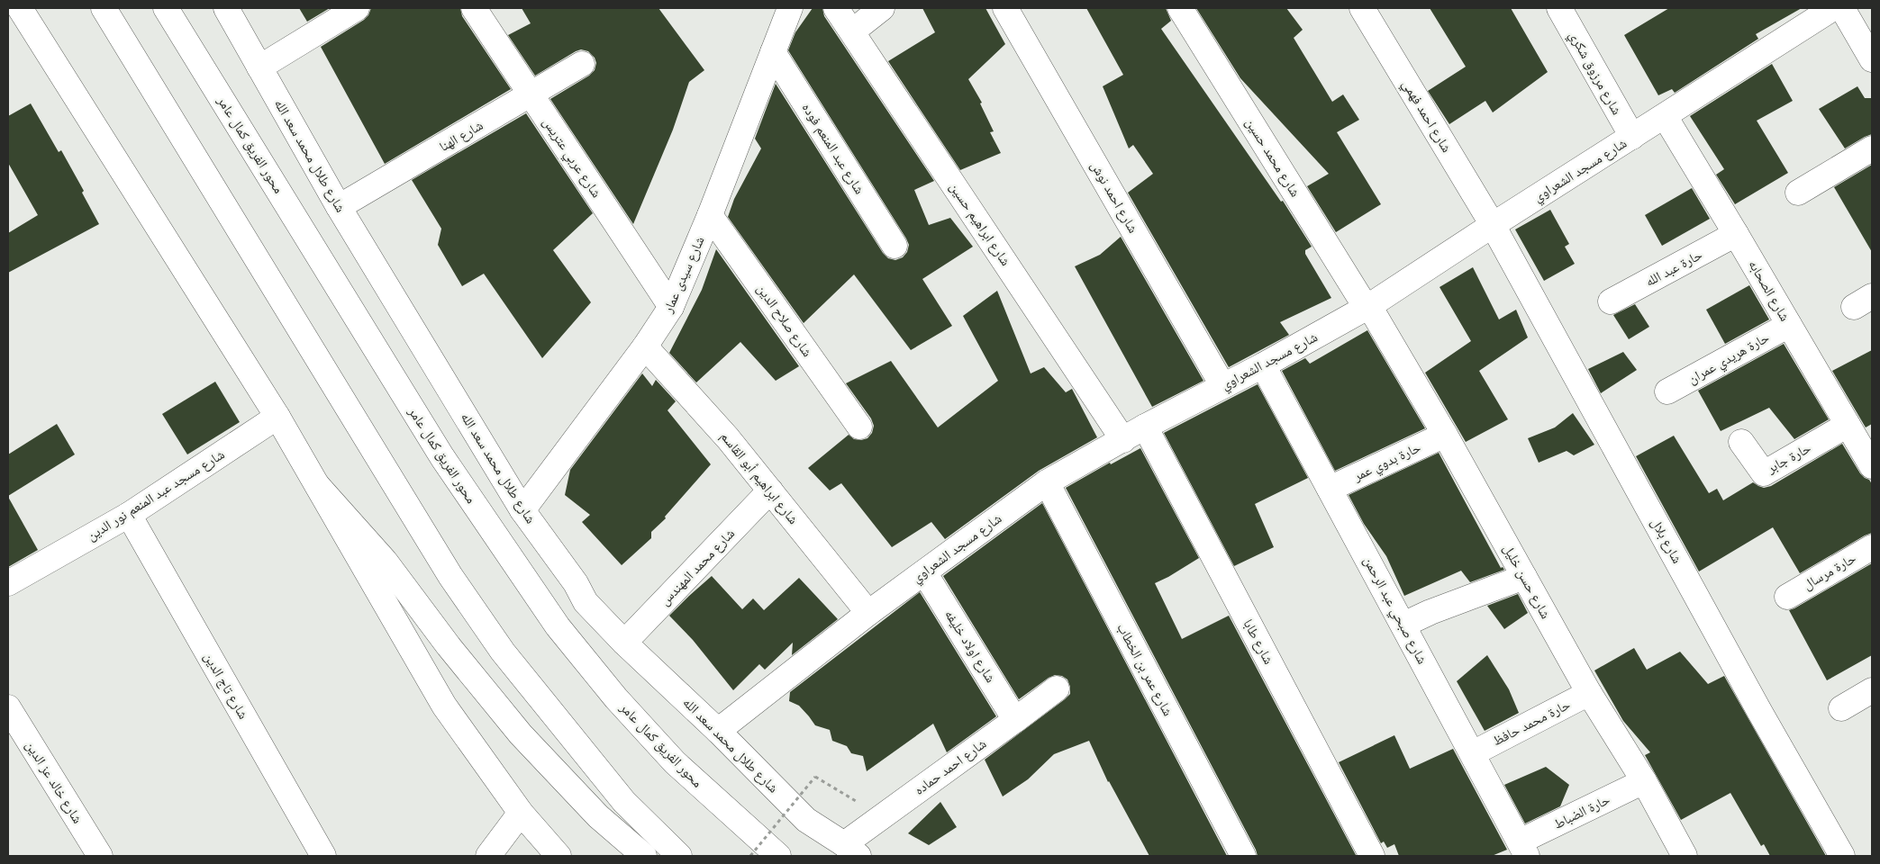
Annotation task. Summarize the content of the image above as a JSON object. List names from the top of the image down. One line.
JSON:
{"streets":{"main road":["شارع مرزوق شكري","شارع احمد فهمي","شارع الهنا","محور الفريق كمال عامر","شارع عبد المنعم فوده","شارع طلال محمد سعد الله","شارع عربي عتريس","شارع محمد حسين","شارع مسجد الشعراوي","شارع احمد نوش","شارع ابراهيم حسين","حارة عبد الله","شارع سيدى عمار","شارع الصحابه","شارع صلاح الدين","حارة هريدي عمران","حارة جابر","حارة بدوي عمر","شارع ابراهيم أبو القاسم","شارع مسجد عبد المنعم نور الدين","شارع بلال","شارع محمد المهندس","حارة مرسال","شارع حسن خليل","شارع صبحي عبد الرحمن","شارع طابا","شارع اولاد خليفه","شارع عمر بن الخطاب","شارع تاج الدين","حارة محمد حافظ","شارع احمد حماده","شارع خالد عز الدين","حارة الضباط"]},"crossings":[["شارع مرزوق شكري","شارع مسجد الشعراوي"],["شارع احمد فهمي","شارع مسجد الشعراوي"],["شارع احمد فهمي","شارع بلال"],["شارع الهنا","شارع طلال محمد سعد الله"],["شارع الهنا","شارع عربي عتريس"],["شارع عبد المنعم فوده","شارع سيدى عمار"],["شارع طلال محمد سعد الله","شارع مسجد الشعراوي"],["شارع طلال محمد سعد الله","شارع سيدى عمار"],["شارع طلال محمد سعد الله","شارع محمد المهندس"],["شارع طلال محمد سعد الله","شارع احمد حماده"],["شارع عربي عتريس","شارع سيدى عمار"],["شارع محمد حسين","شارع مسجد الشعراوي"],["شارع محمد حسين","شارع حسن خليل"],["شارع مسجد الشعراوي","شارع احمد نوش"],["شارع مسجد الشعراوي","شارع ابراهيم حسين"],["شارع مسجد الشعراوي","شارع الصحابه"],["شارع مسجد الشعراوي","شارع ابراهيم أبو القاسم"],["شارع مسجد الشعراوي","شارع بلال"],["شارع مسجد الشعراوي","شارع حسن خليل"],["شارع مسجد الشعراوي","شارع صبحي عبد الرحمن"],["شارع مسجد الشعراوي","شارع طابا"],["شارع مسجد الشعراوي","شارع اولاد خليفه"],["شارع مسجد الشعراوي","شارع عمر بن الخطاب"],["حارة عبد الله","شارع الصحابه"],["شارع سيدى عمار","شارع صلاح الدين"],["شارع سيدى عمار","شارع ابراهيم أبو القاسم"],["شارع الصحابه","حارة هريدي عمران"],["شارع الصحابه","حارة جابر"],["حارة بدوي عمر","شارع حسن خليل"],["حارة بدوي عمر","شارع صبحي عبد الرحمن"],["شارع ابراهيم أبو القاسم","شارع محمد المهندس"],["شارع مسجد عبد المنعم نور الدين","شارع تاج الدين"],["شارع حسن خليل","حارة محمد حافظ"],["شارع حسن خليل","حارة الضباط"],["شارع صبحي عبد الرحمن","حارة محمد حافظ"],["شارع صبحي عبد الرحمن","حارة الضباط"],["شارع اولاد خليفه","شارع احمد حماده"]]}
